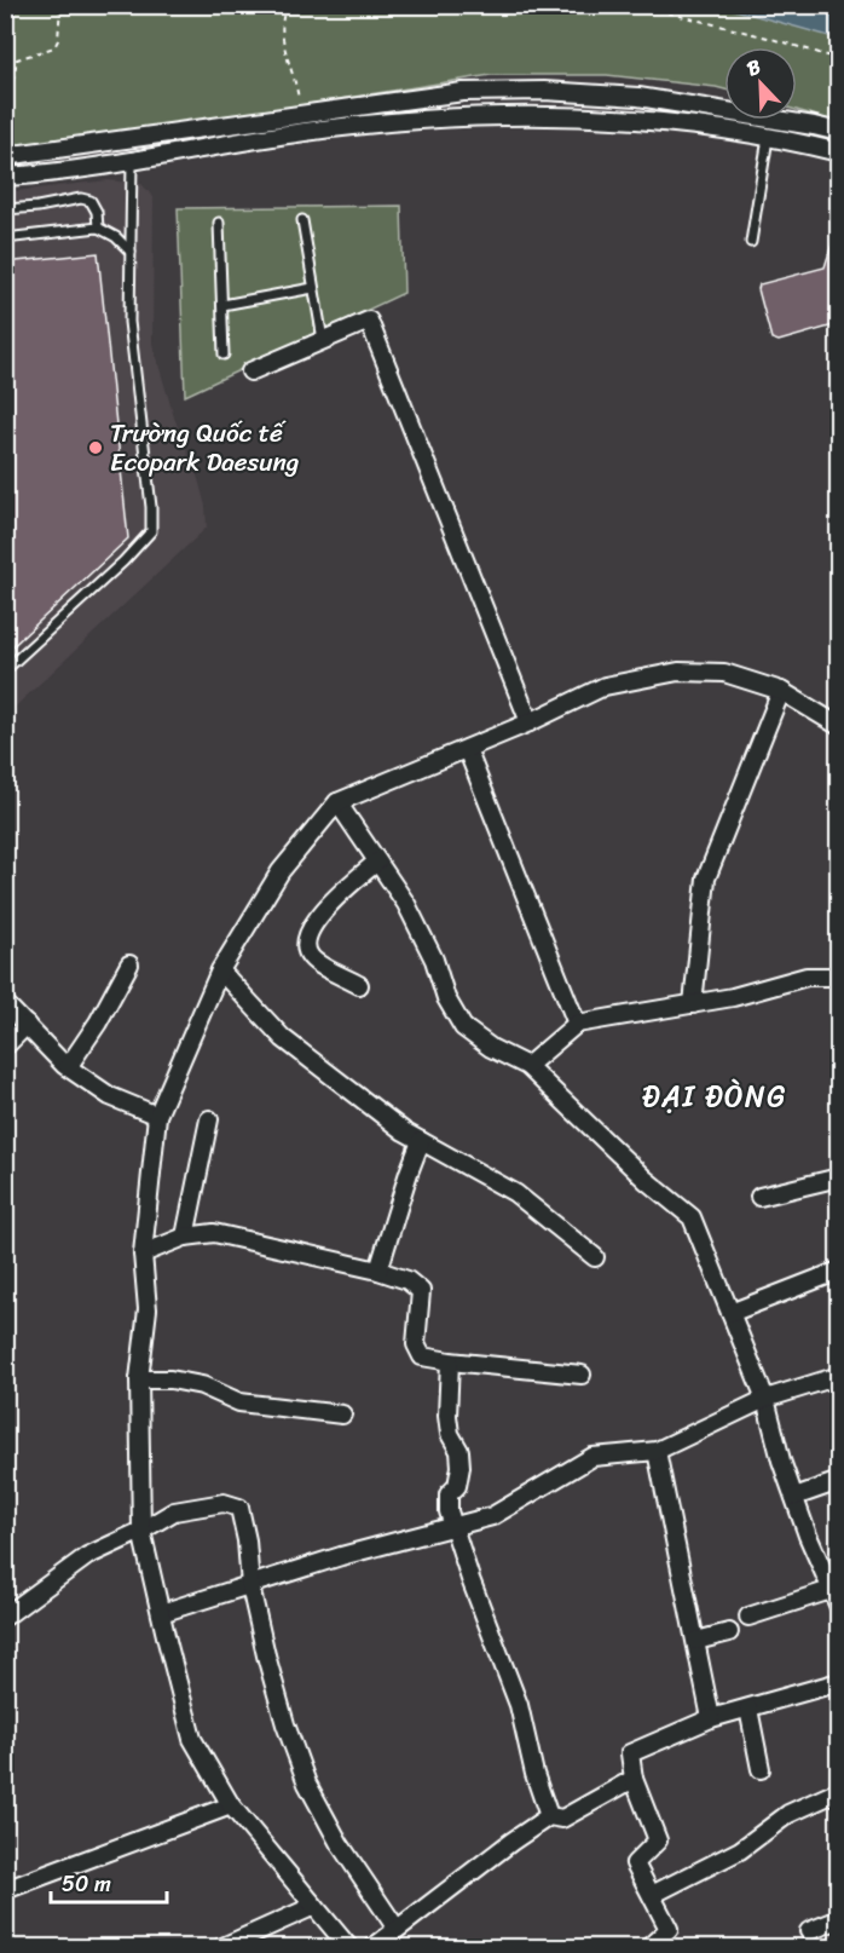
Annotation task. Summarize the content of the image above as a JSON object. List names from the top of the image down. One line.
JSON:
{"districts":["ĐẠI ĐÒNG"],"places":["Trường Quốc tế Ecopark Daesung"],"scale_bar":"50 m","north":"top left"}
